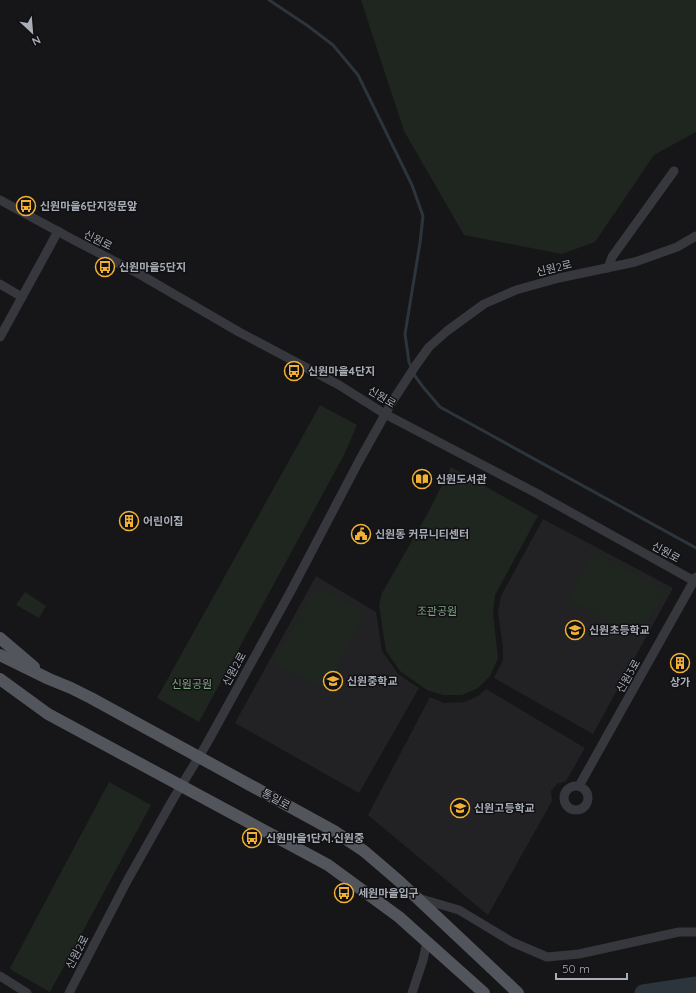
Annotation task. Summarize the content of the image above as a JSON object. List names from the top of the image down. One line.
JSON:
{"streets":{"main road":["통일로"],"street":["신원로","신원2로","신원3로"]},"crossings":[["신원로","신원2로"],["신원로","신원3로"],["신원2로","통일로"]],"parks":["조관공원","신원공원"],"places":{"bus stop":["신원마을6단지정문앞","신원마을5단지","신원마을4단지","신원마을1단지.신원중","세원마을입구"],"library":["신원도서관"],"building":["어린이집","상가"],"public building":["신원동 커뮤니티센터"],"school or university":["신원초등학교","신원중학교","신원고등학교"]},"scale_bar":"50 m","north":"bottom right"}
